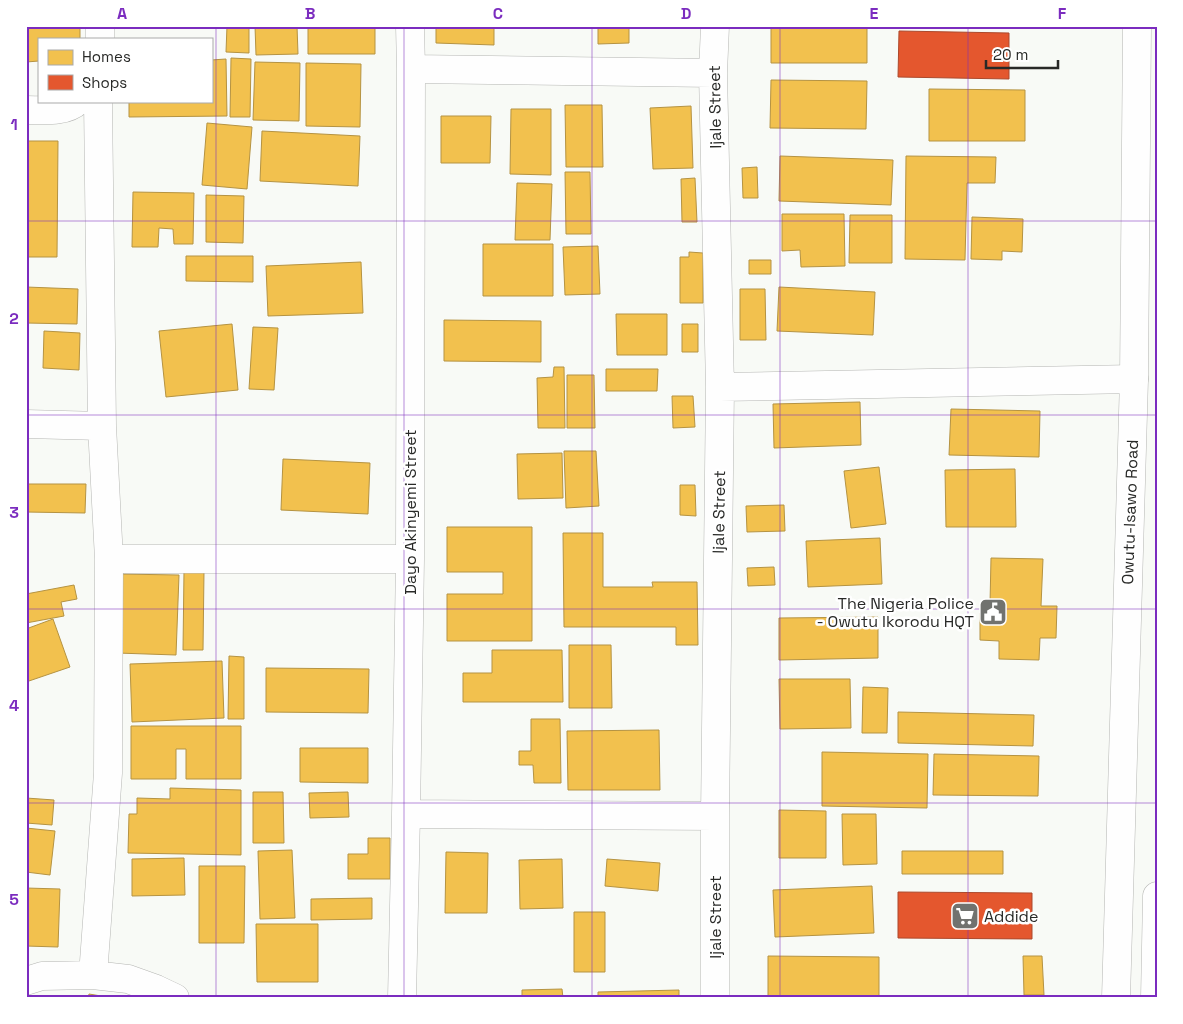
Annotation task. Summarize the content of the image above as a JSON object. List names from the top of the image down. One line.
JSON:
{"streets":{"street":["Ijale Street","Dayo Akinyemi Street","Owutu-Isawo Road"]},"places":{"public building":["The Nigeria Police - Owutu Ikorodu HQT"],"supermarket":["Addide"]},"legend":["Homes","Shops"],"scale_bar":"20 m","grid":{"columns":["A","B","C","D","E","F"],"rows":["1","2","3","4","5"]}}
